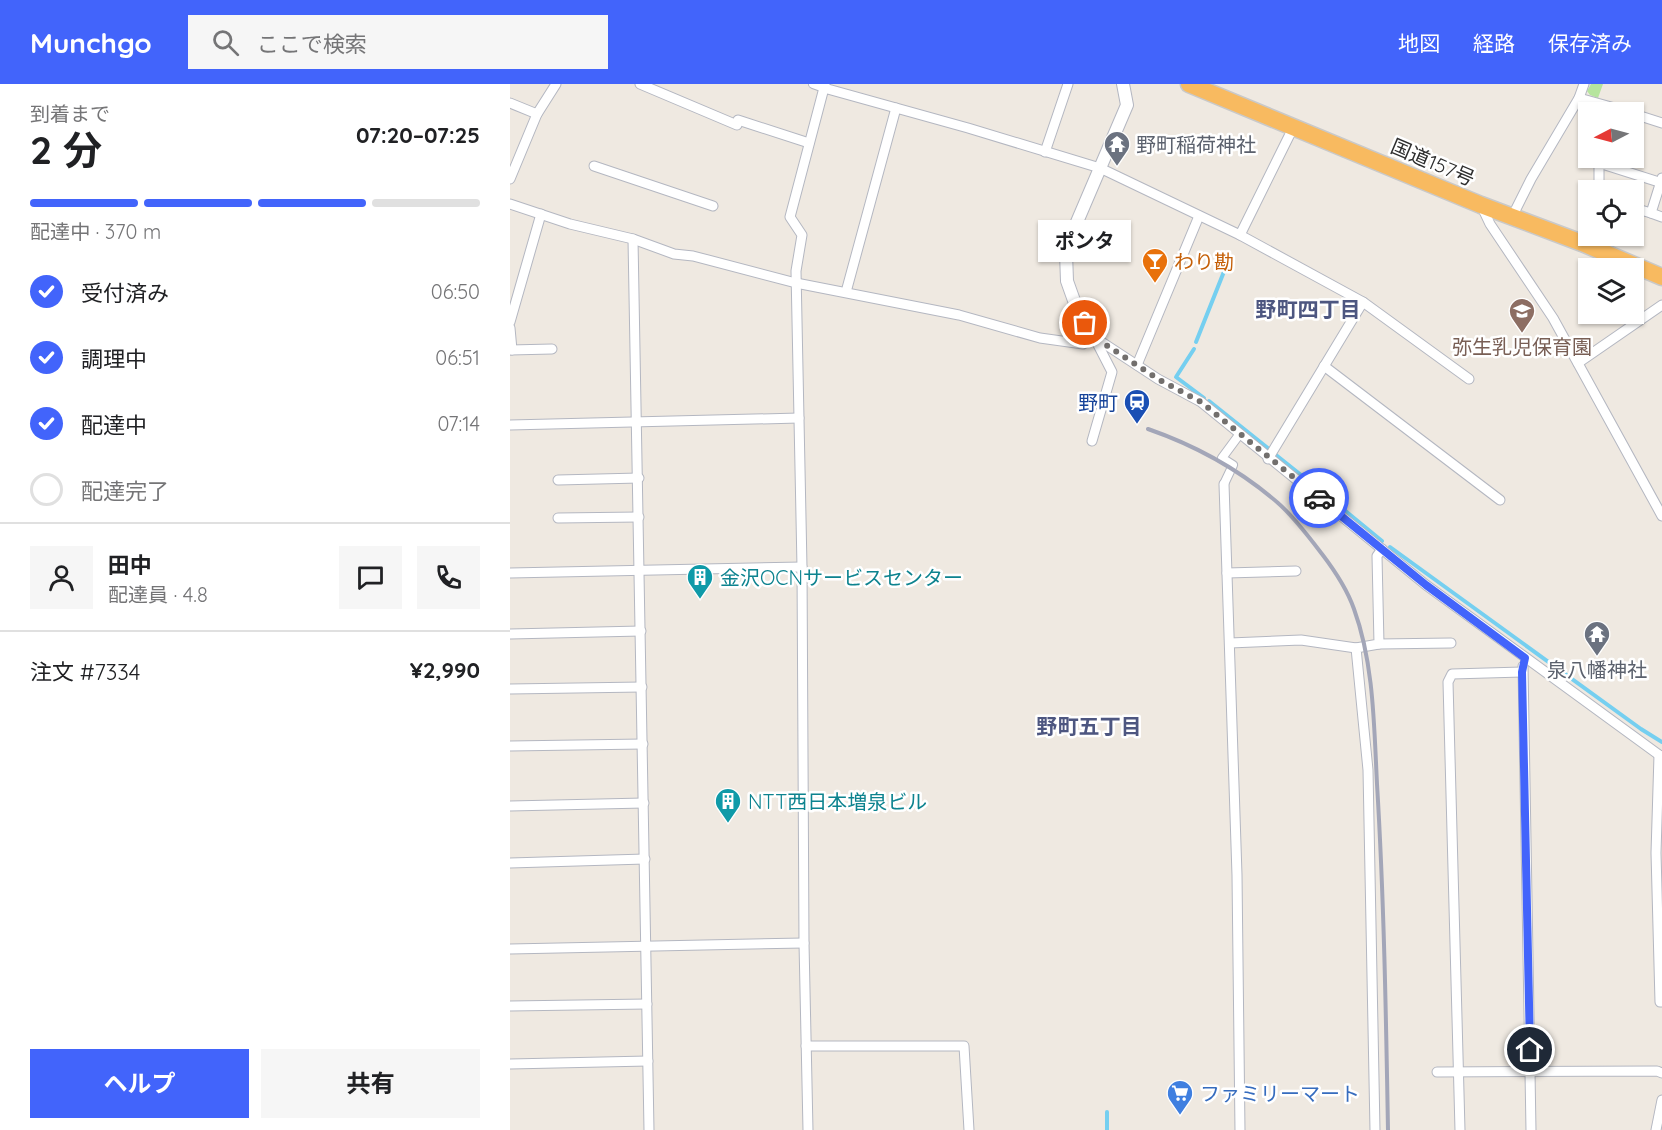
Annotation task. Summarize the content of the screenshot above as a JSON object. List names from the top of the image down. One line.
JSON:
{"streets":{"highway":["国道157号"]},"districts":["野町四丁目","野町五丁目"],"places":{"temple":["野町稲荷神社","泉八幡神社"],"bar":["わり勘"],"other":["ポンタ"],"school or university":["弥生乳児保育園"],"station":["野町"],"building":["金沢OCNサービスセンター","NTT西日本増泉ビル"],"supermarket":["ファミリーマート"]},"north":"left","page":{"header":"Munchgo","search":"ここで検索","nav":["地図","経路","保存済み"],"heading":["2 分","到着まで","07:20–07:25"],"panel":["田中","配達員 · 4.8","注文 #7334","¥2,990"],"bar":"配達中 · 370 m","bubble":"ポンタ","list":[["受付済み","06:50"],["調理中","06:51"],["配達中","07:14"],"配達完了"],"buttons":["ヘルプ","共有"]}}
